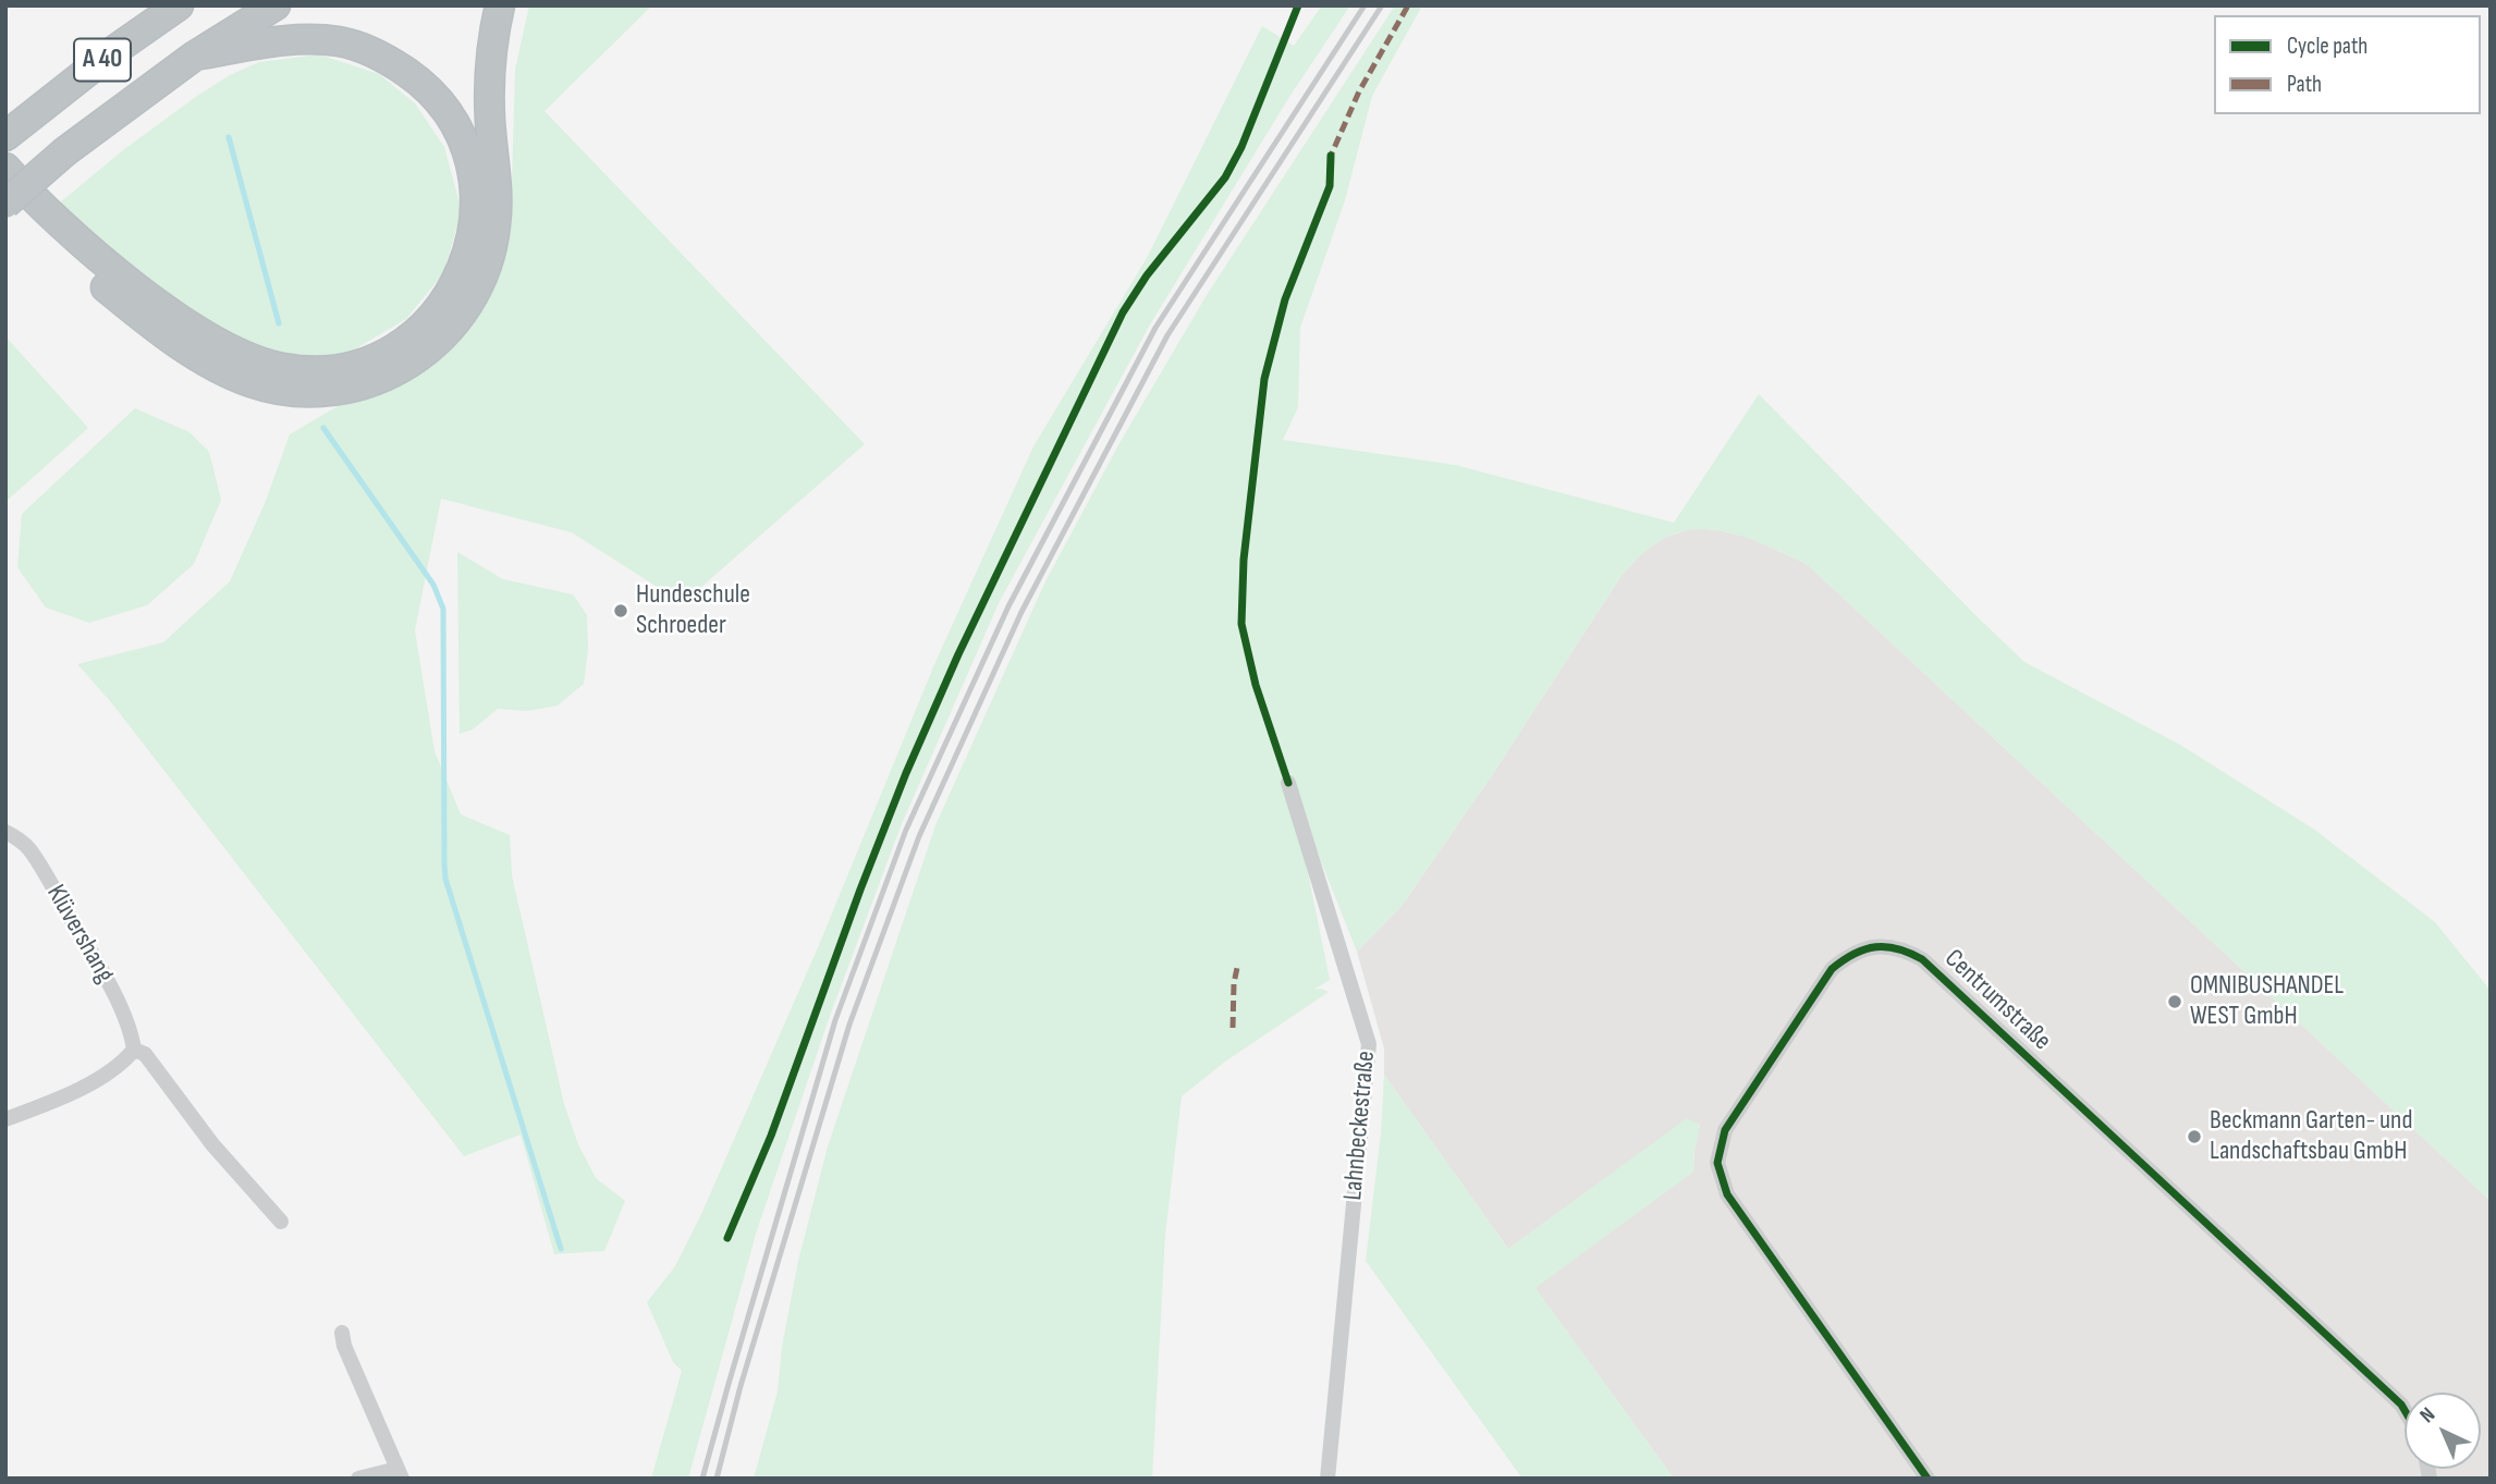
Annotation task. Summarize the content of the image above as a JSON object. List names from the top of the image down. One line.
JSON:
{"streets":{"highway":["A 40"],"street":["Klüvershang","Centrumstraße","Lahnbeckestraße"]},"places":["Hundeschule Schroeder","OMNIBUSHANDEL WEST GmbH","Beckmann Garten- und Landschaftsbau GmbH"],"legend":["Cycle path","Path"],"north":"top left"}
